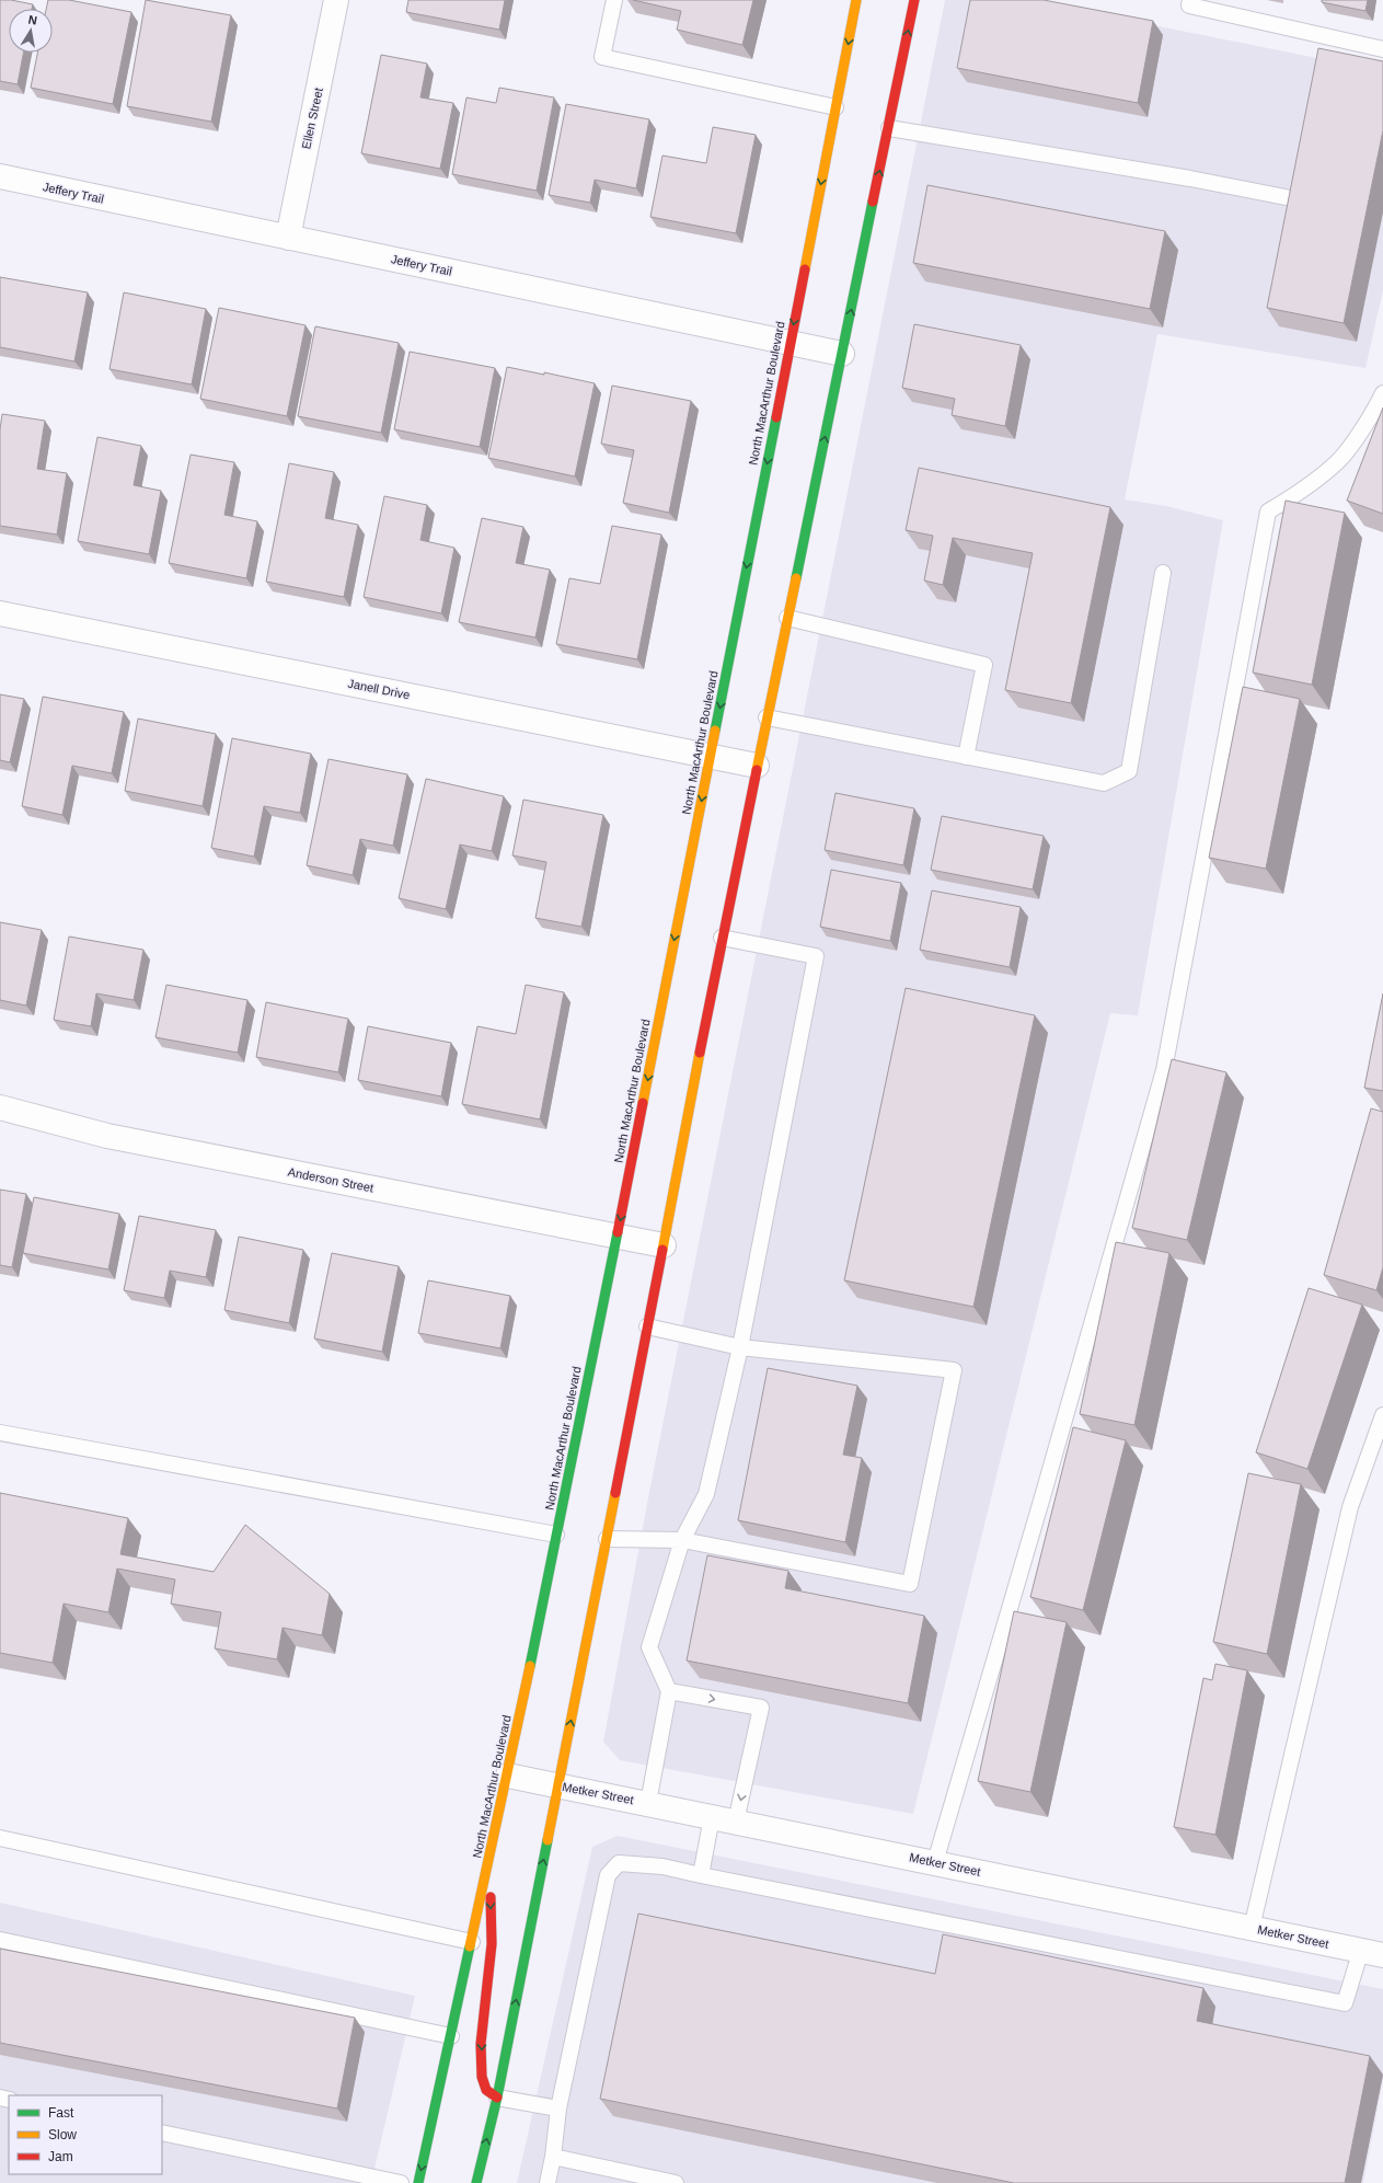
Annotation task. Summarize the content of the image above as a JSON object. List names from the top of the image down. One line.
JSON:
{"streets":{"main road":["North MacArthur Boulevard"],"street":["Ellen Street","Jeffery Trail","Janell Drive","Anderson Street","Metker Street"]},"crossings":[["Ellen Street","Jeffery Trail"],["Jeffery Trail","North MacArthur Boulevard"],["North MacArthur Boulevard","Janell Drive"],["North MacArthur Boulevard","Anderson Street"],["North MacArthur Boulevard","Metker Street"]],"legend":["Fast","Slow","Jam"],"north":"top"}
